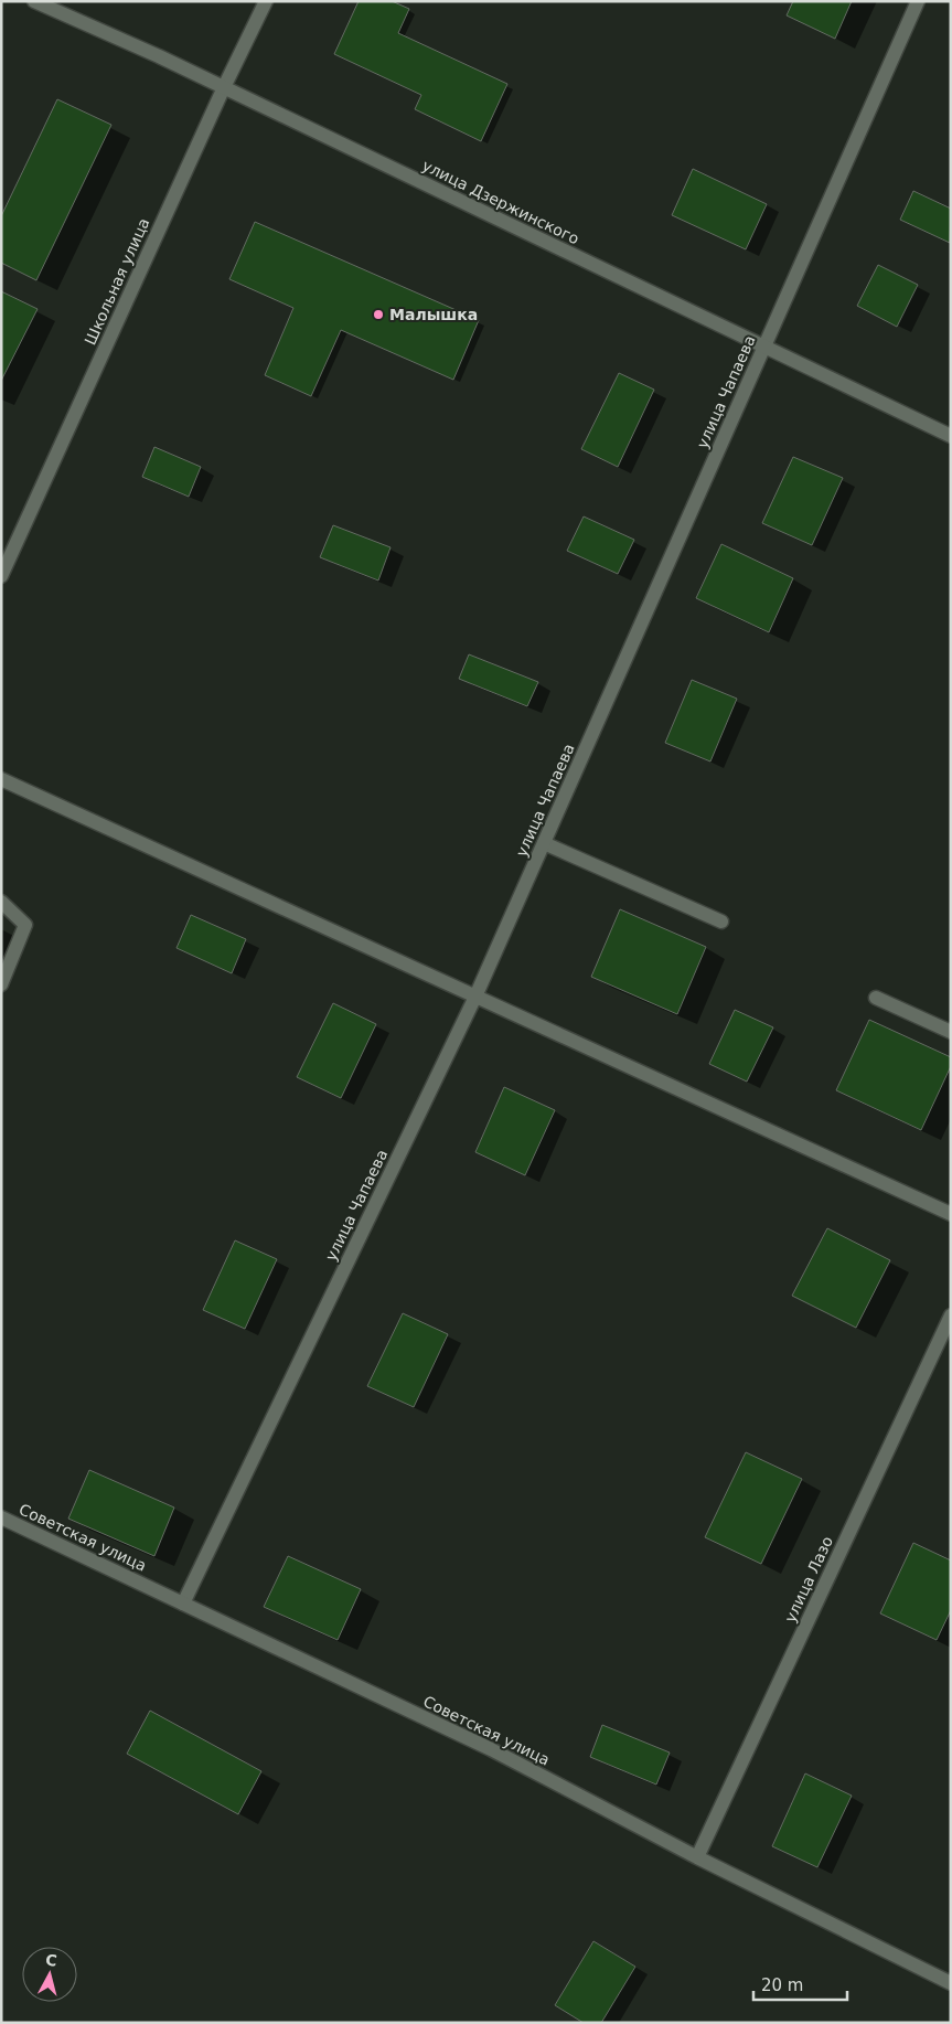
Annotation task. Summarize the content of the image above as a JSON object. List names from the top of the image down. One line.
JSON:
{"streets":{"street":["улица Дзержинского","Школьная улица","улица Чапаева","Советская улица","улица Лазо"]},"crossings":[["улица Дзержинского","Школьная улица"],["улица Дзержинского","улица Чапаева"],["улица Чапаева","Советская улица"],["Советская улица","улица Лазо"]],"places":["Малышка"],"scale_bar":"20 m","north":"top"}
